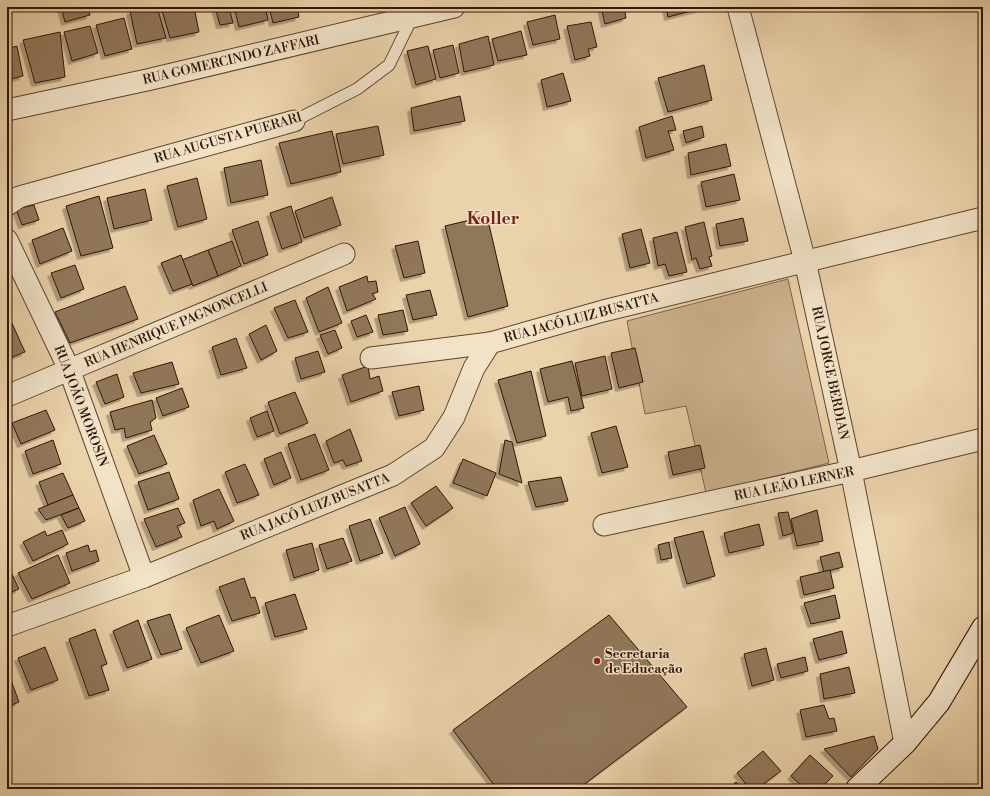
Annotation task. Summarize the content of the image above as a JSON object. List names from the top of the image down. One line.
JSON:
{"streets":{"street":["RUA GOMERCINDO ZAFFARI","RUA AUGUSTA PUERARI","RUA JACÓ LUIZ BUSATTA","RUA HENRIQUE PAGNONCELLI","RUA JORGE BERDIAN","RUA JOÃO MOROSIN","RUA LEÃO LERNER"]},"crossings":[["RUA GOMERCINDO ZAFFARI","RUA AUGUSTA PUERARI"],["RUA JACÓ LUIZ BUSATTA","RUA JORGE BERDIAN"],["RUA JACÓ LUIZ BUSATTA","RUA JOÃO MOROSIN"],["RUA HENRIQUE PAGNONCELLI","RUA JOÃO MOROSIN"],["RUA JORGE BERDIAN","RUA LEÃO LERNER"]],"districts":["Koller"],"places":["Secretaria de Educação"]}
